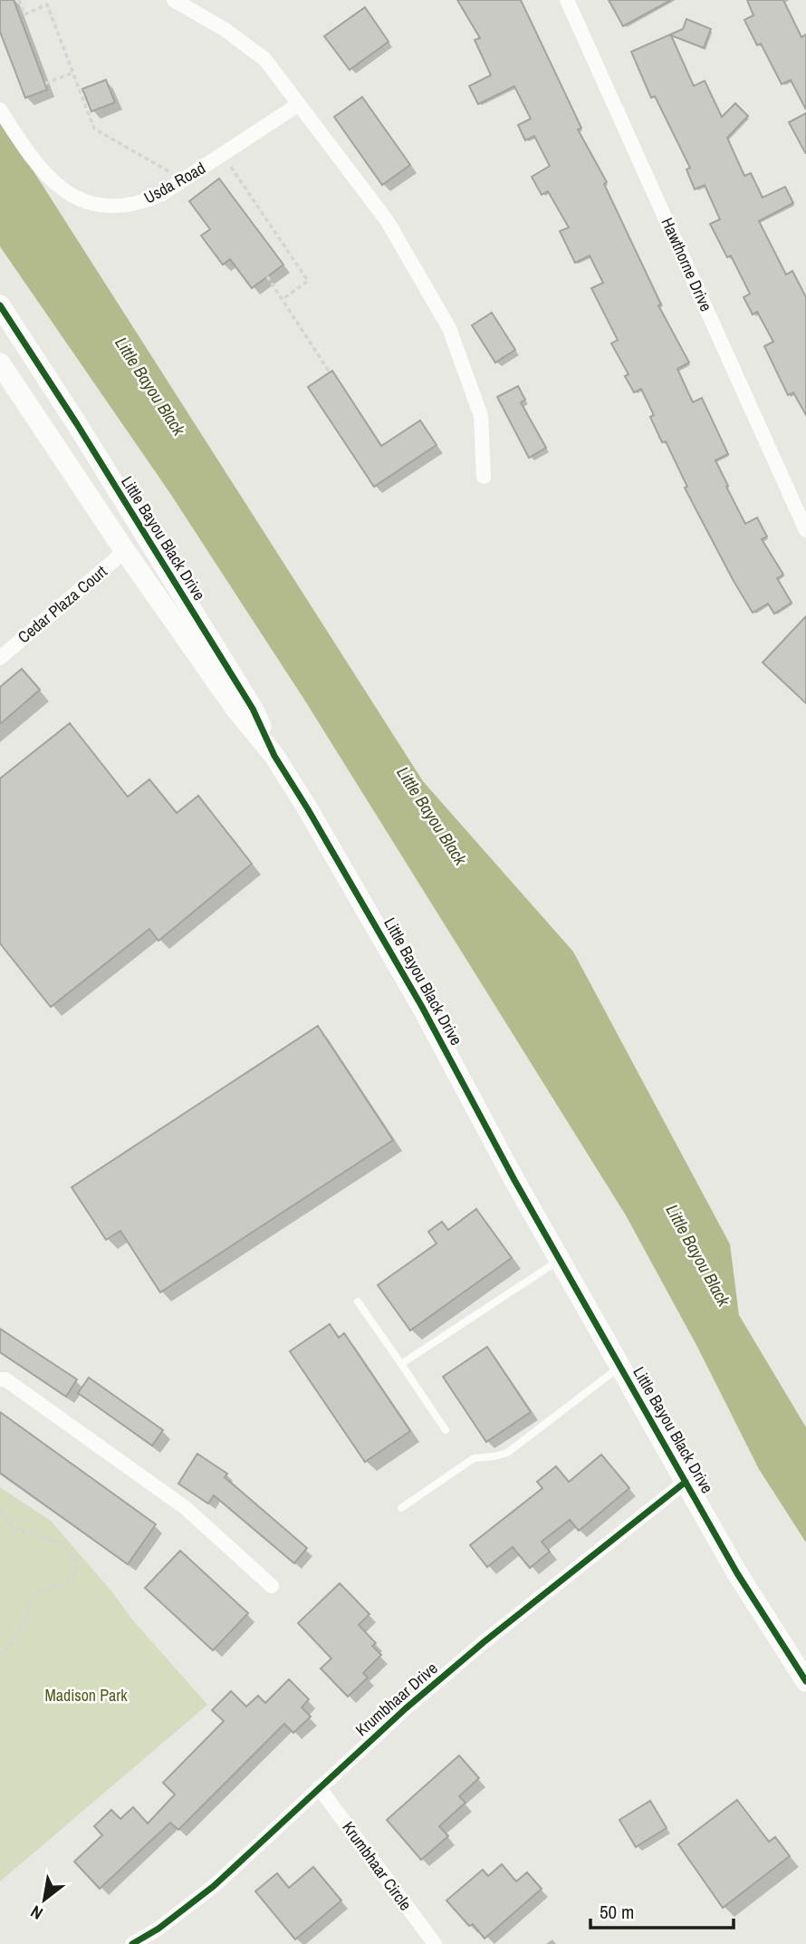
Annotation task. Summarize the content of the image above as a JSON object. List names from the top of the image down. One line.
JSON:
{"streets":{"main road":["Little Bayou Black Drive"],"street":["Usda Road","Hawthorne Drive","Cedar Plaza Court","Krumbhaar Drive","Krumbhaar Circle"]},"crossings":[["Little Bayou Black Drive","Cedar Plaza Court"],["Little Bayou Black Drive","Krumbhaar Drive"],["Krumbhaar Drive","Krumbhaar Circle"]],"water":["Little Bayou Black"],"parks":["Madison Park"],"scale_bar":"50 m","north":"bottom left"}
